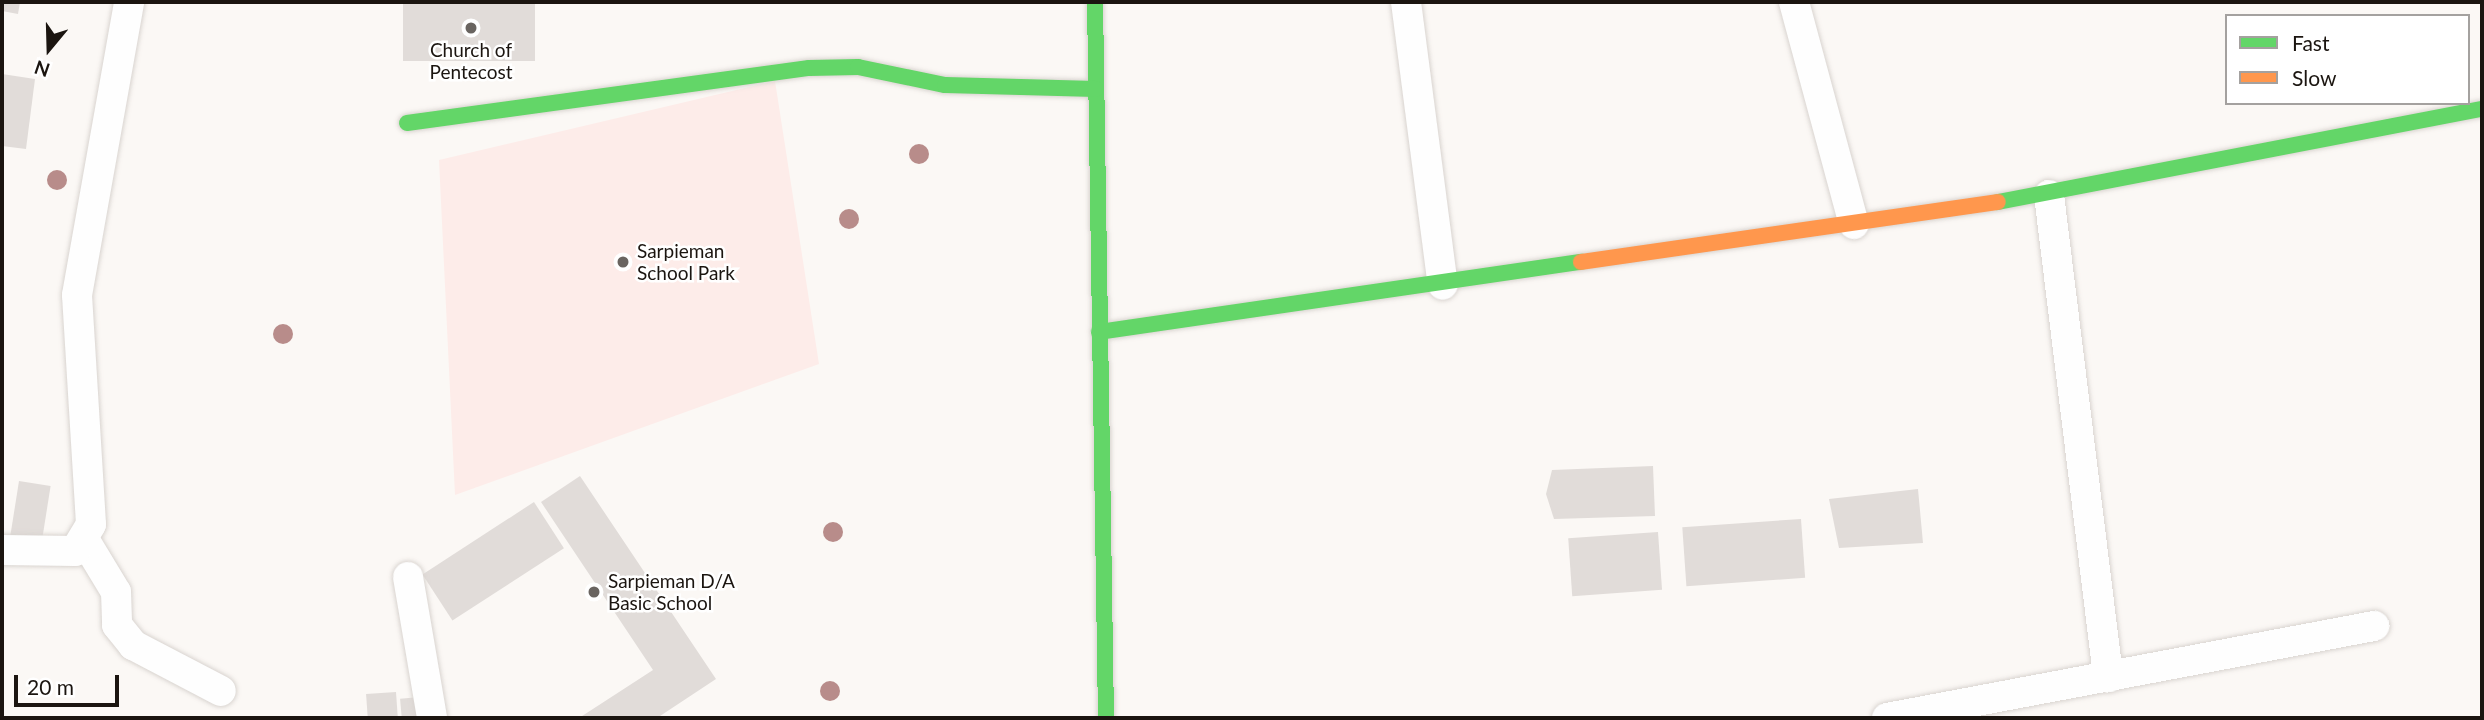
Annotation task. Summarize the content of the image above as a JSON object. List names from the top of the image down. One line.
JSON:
{"places":["Church of Pentecost","Sarpieman School Park","Sarpieman D/A Basic School"],"legend":["Fast","Slow"],"scale_bar":"20 m","north":"bottom"}
